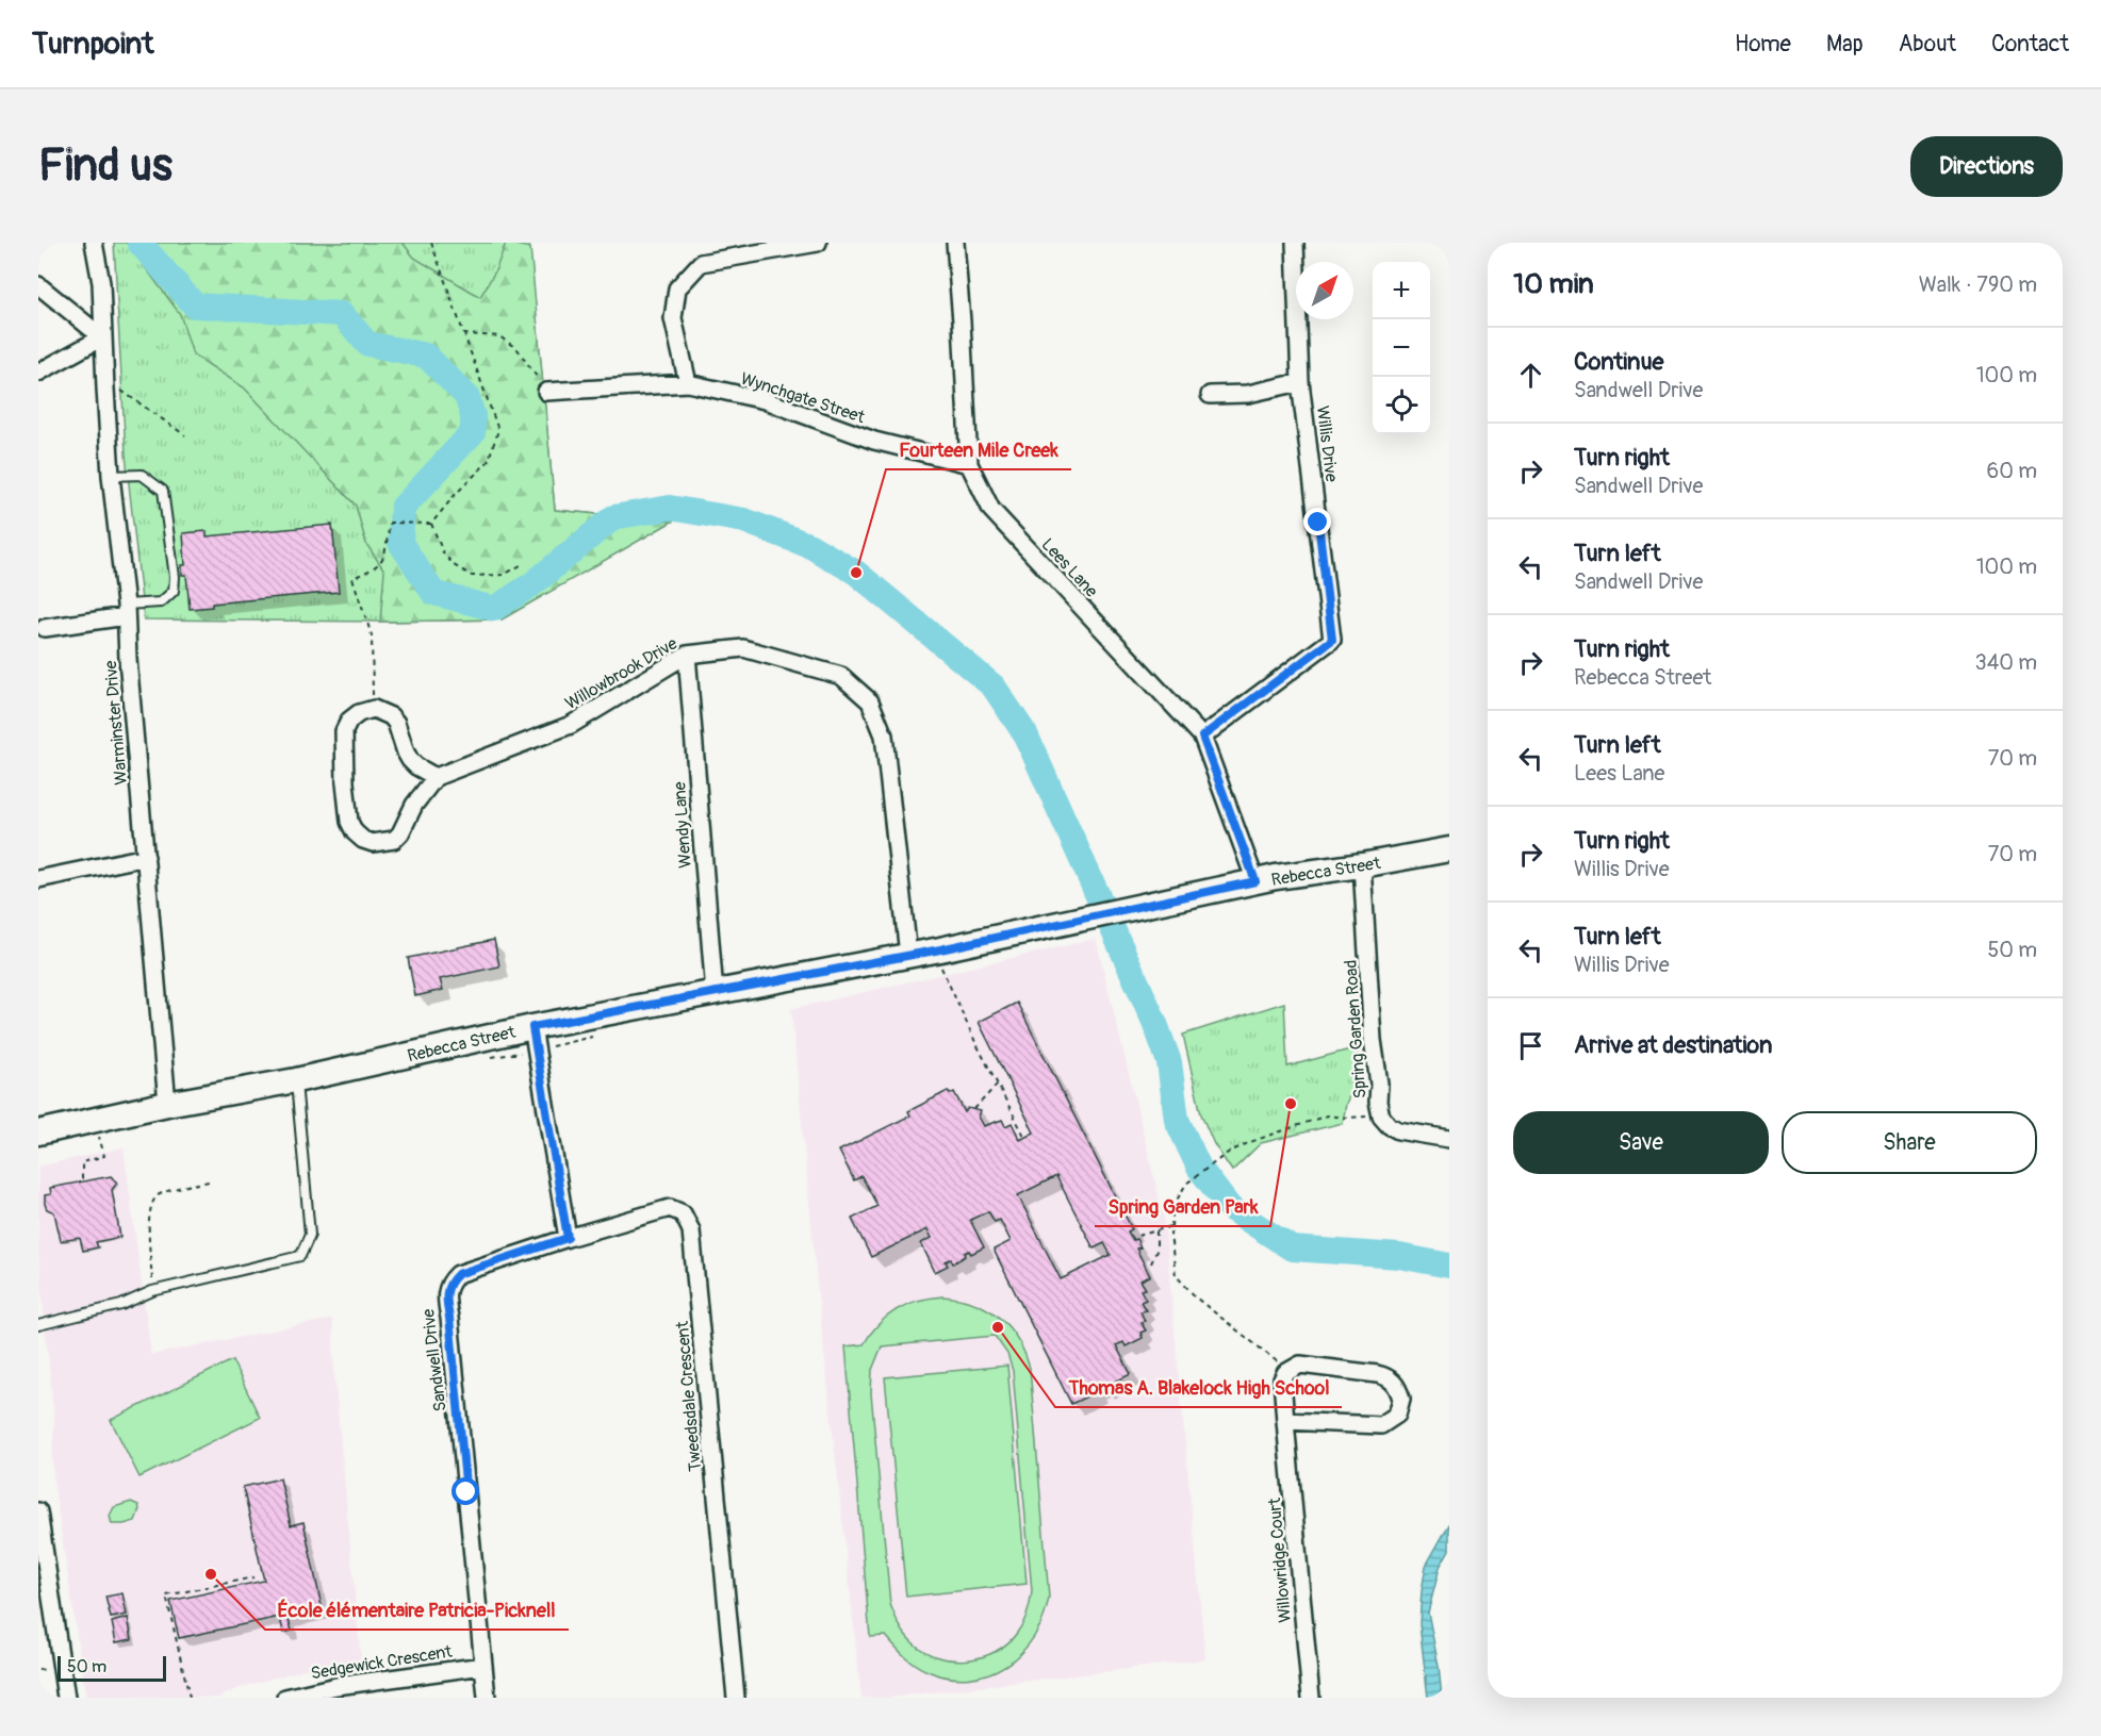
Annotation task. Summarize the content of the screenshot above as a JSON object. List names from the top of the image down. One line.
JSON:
{"streets":{"main road":["Rebecca Street"],"street":["Wynchgate Street","Willis Drive","Lees Lane","Willowbrook Drive","Warminster Drive","Wendy Lane","Spring Garden Road","Sandwell Drive","Tweedsdale Crescent","Willowridge Court","Sedgewick Crescent"]},"crossings":[["Wynchgate Street","Lees Lane"],["Willis Drive","Lees Lane"],["Lees Lane","Rebecca Street"],["Willowbrook Drive","Wendy Lane"],["Willowbrook Drive","Rebecca Street"],["Warminster Drive","Rebecca Street"],["Wendy Lane","Rebecca Street"],["Rebecca Street","Spring Garden Road"],["Sandwell Drive","Tweedsdale Crescent"],["Sandwell Drive","Sedgewick Crescent"]],"places":["Fourteen Mile Creek","Spring Garden Park","Thomas A. Blakelock High School","École élémentaire Patricia-Picknell"],"scale_bar":"50 m","north":"top right","page":{"header":"Turnpoint","nav":["Home","Map","About","Contact"],"buttons":["Directions",["Save","Share"]],"title":"Find us","heading":["10 min","Walk · 790 m"],"map_buttons":["+","−"],"list":[["Continue","Sandwell Drive","100 m"],["Turn right","Sandwell Drive","60 m"],["Turn left","Sandwell Drive","100 m"],["Turn right","Rebecca Street","340 m"],["Turn left","Lees Lane","70 m"],["Turn right","Willis Drive","70 m"],["Turn left","Willis Drive","50 m"],"Arrive at destination"],"scale":"50 m"}}
